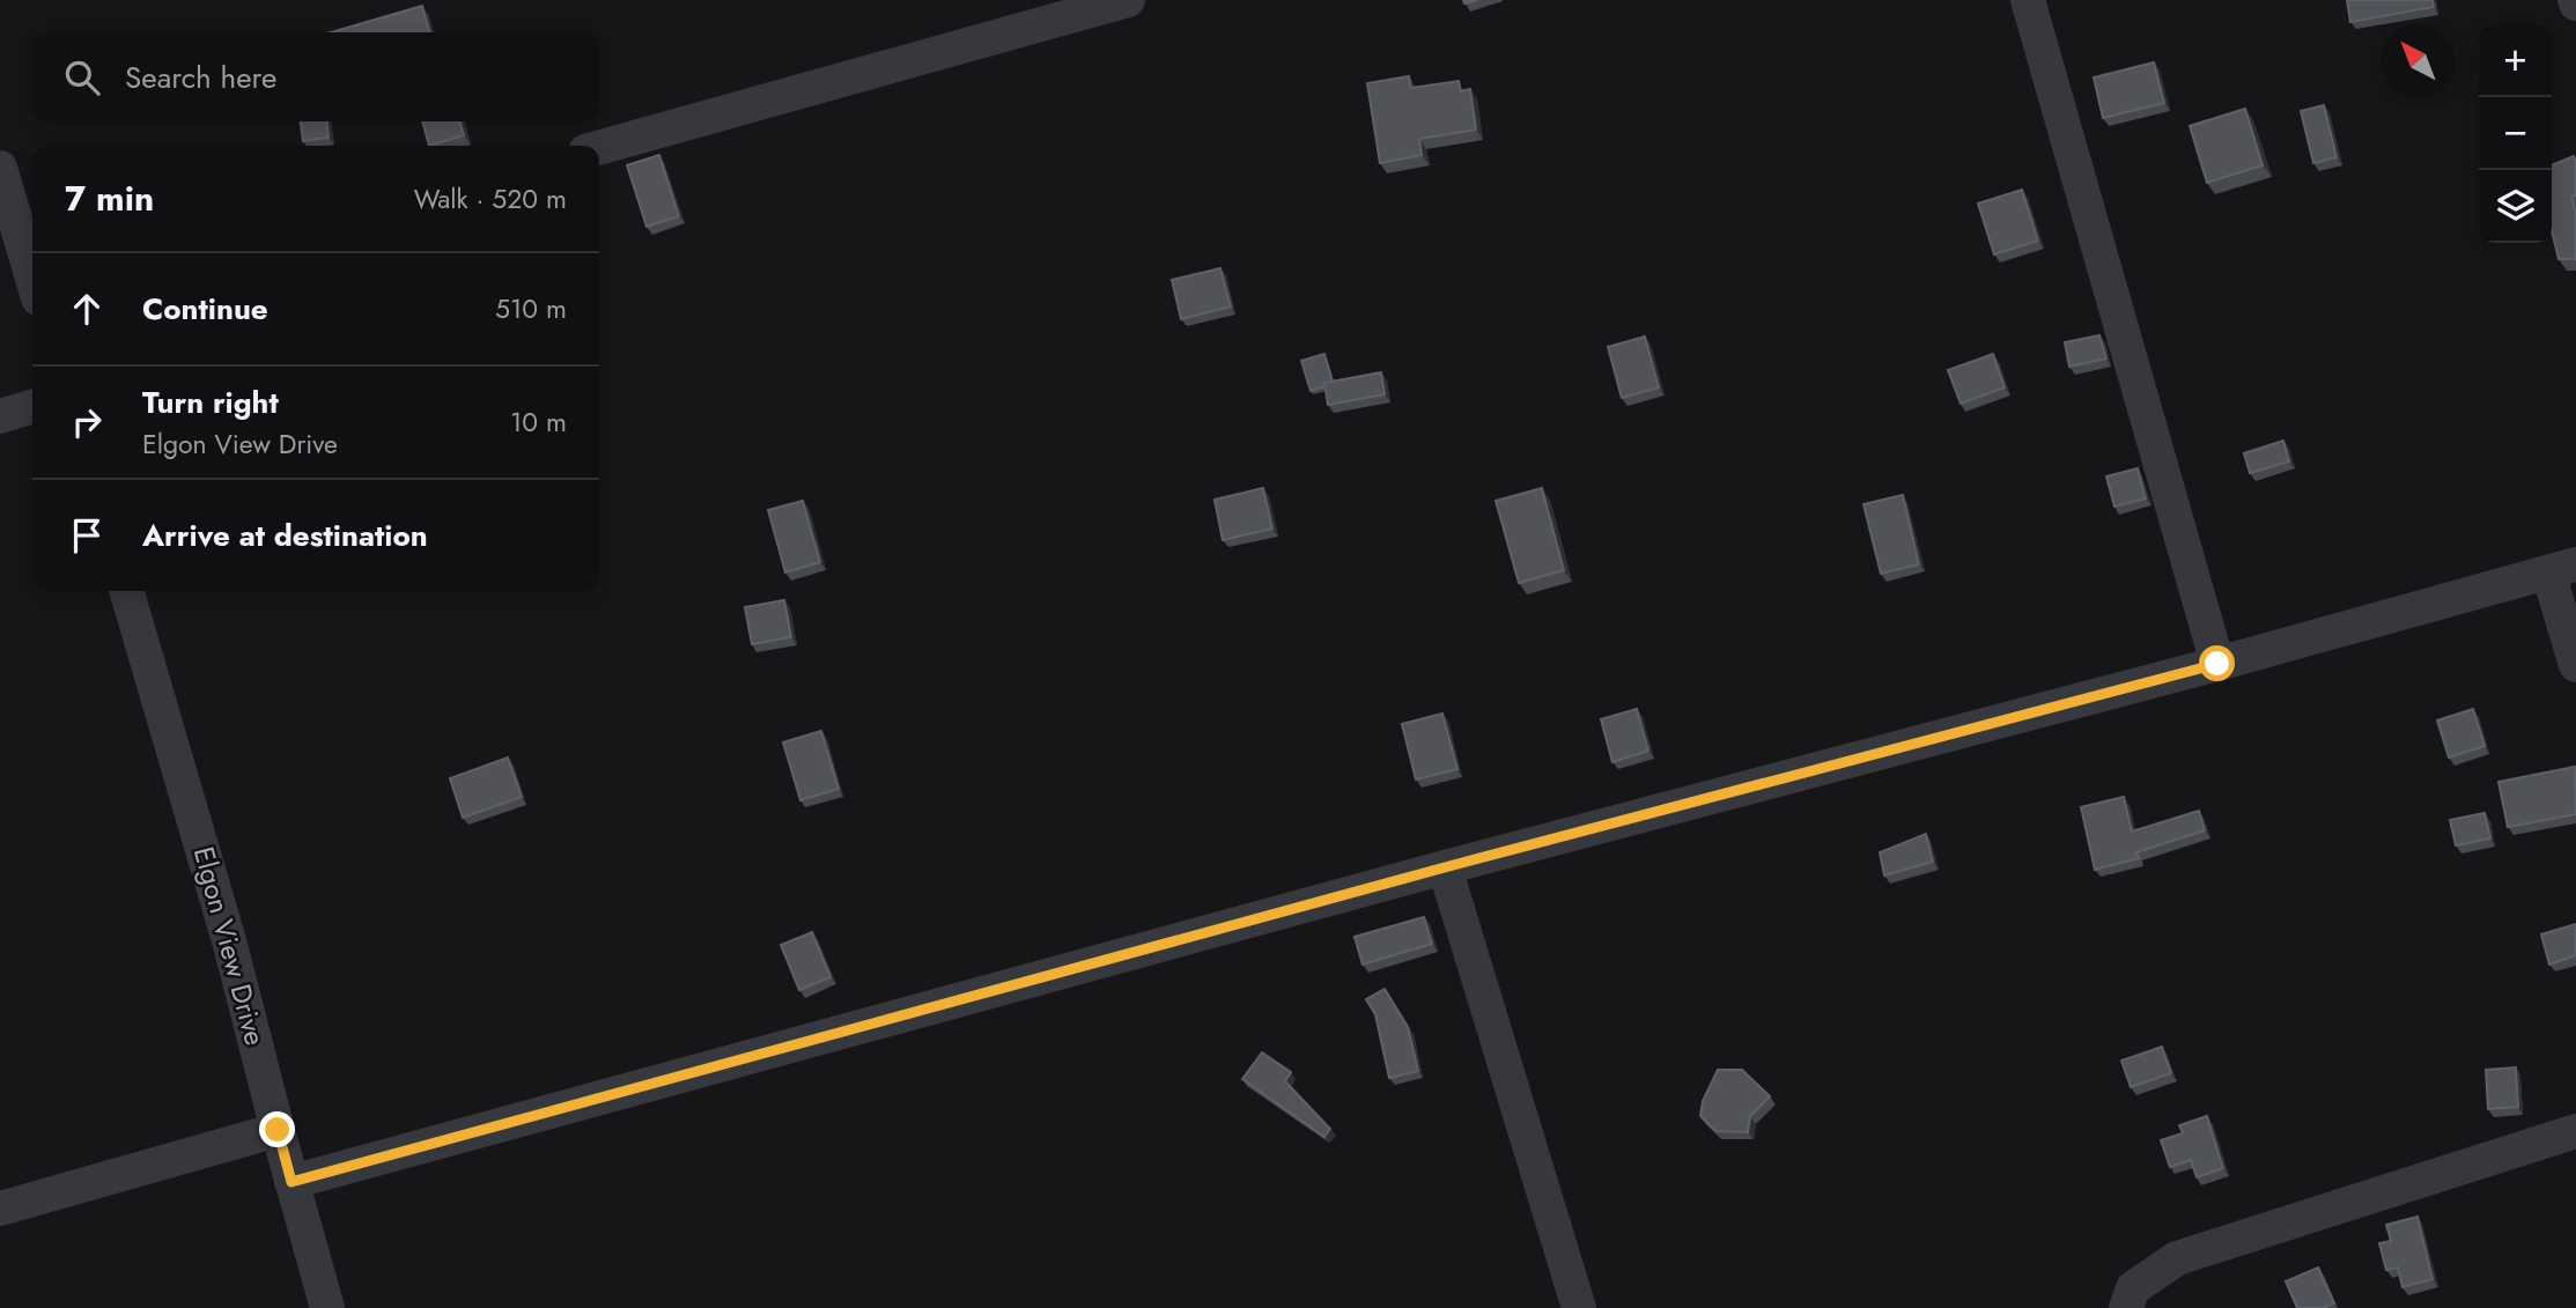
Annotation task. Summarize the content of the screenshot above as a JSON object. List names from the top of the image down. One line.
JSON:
{"streets":{"street":["Elgon View Drive"]},"north":"top left","page":{"map_buttons":["+","−"],"search":"Search here","heading":["7 min","Walk · 520 m"],"list":[["Continue","510 m"],["Turn right","Elgon View Drive","10 m"],"Arrive at destination"]}}
